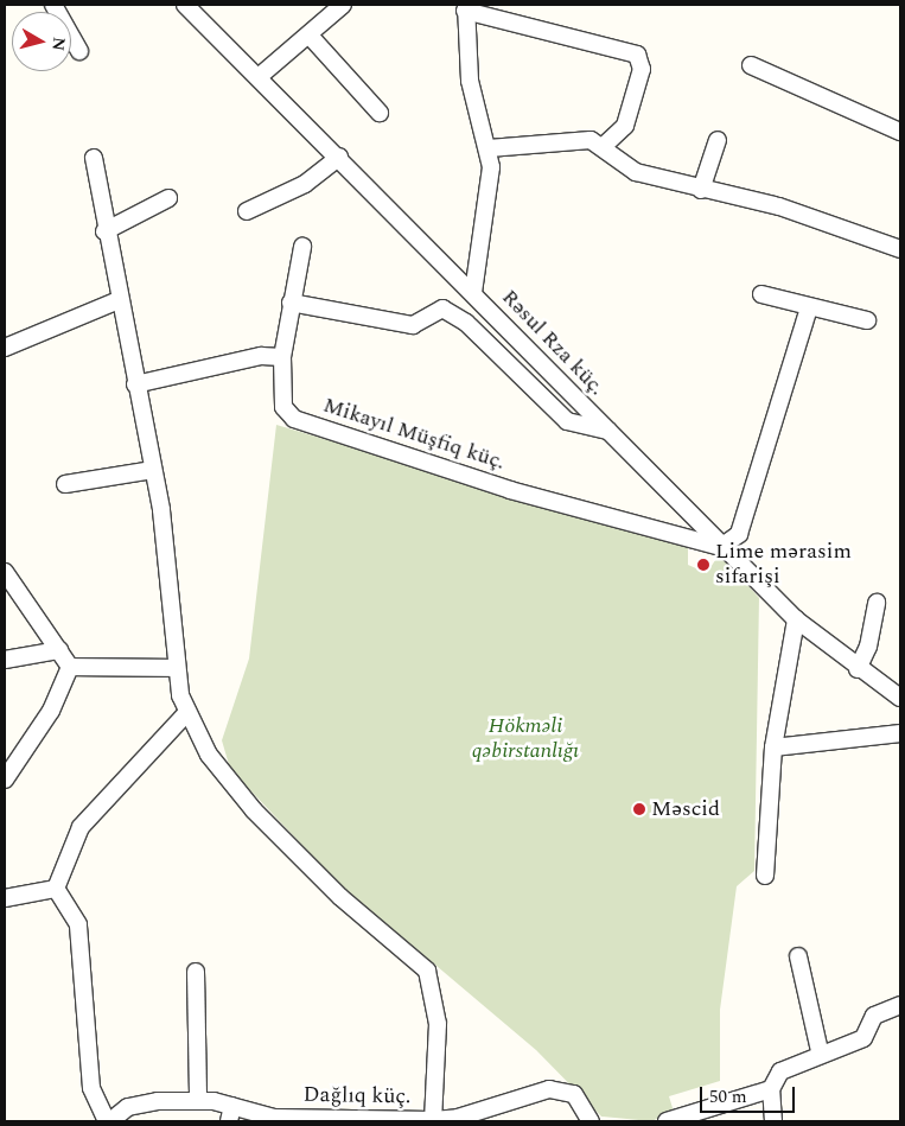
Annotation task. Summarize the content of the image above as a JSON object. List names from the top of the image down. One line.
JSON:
{"streets":{"street":["Rəsul Rza küç.","Mikayıl Müşfiq küç.","Dağlıq küç."]},"crossings":[["Rəsul Rza küç.","Mikayıl Müşfiq küç."]],"parks":["Hökməli qəbirstanlığı"],"places":["Lime mərasim sifarişi","Məscid"],"scale_bar":"50 m","north":"right"}
